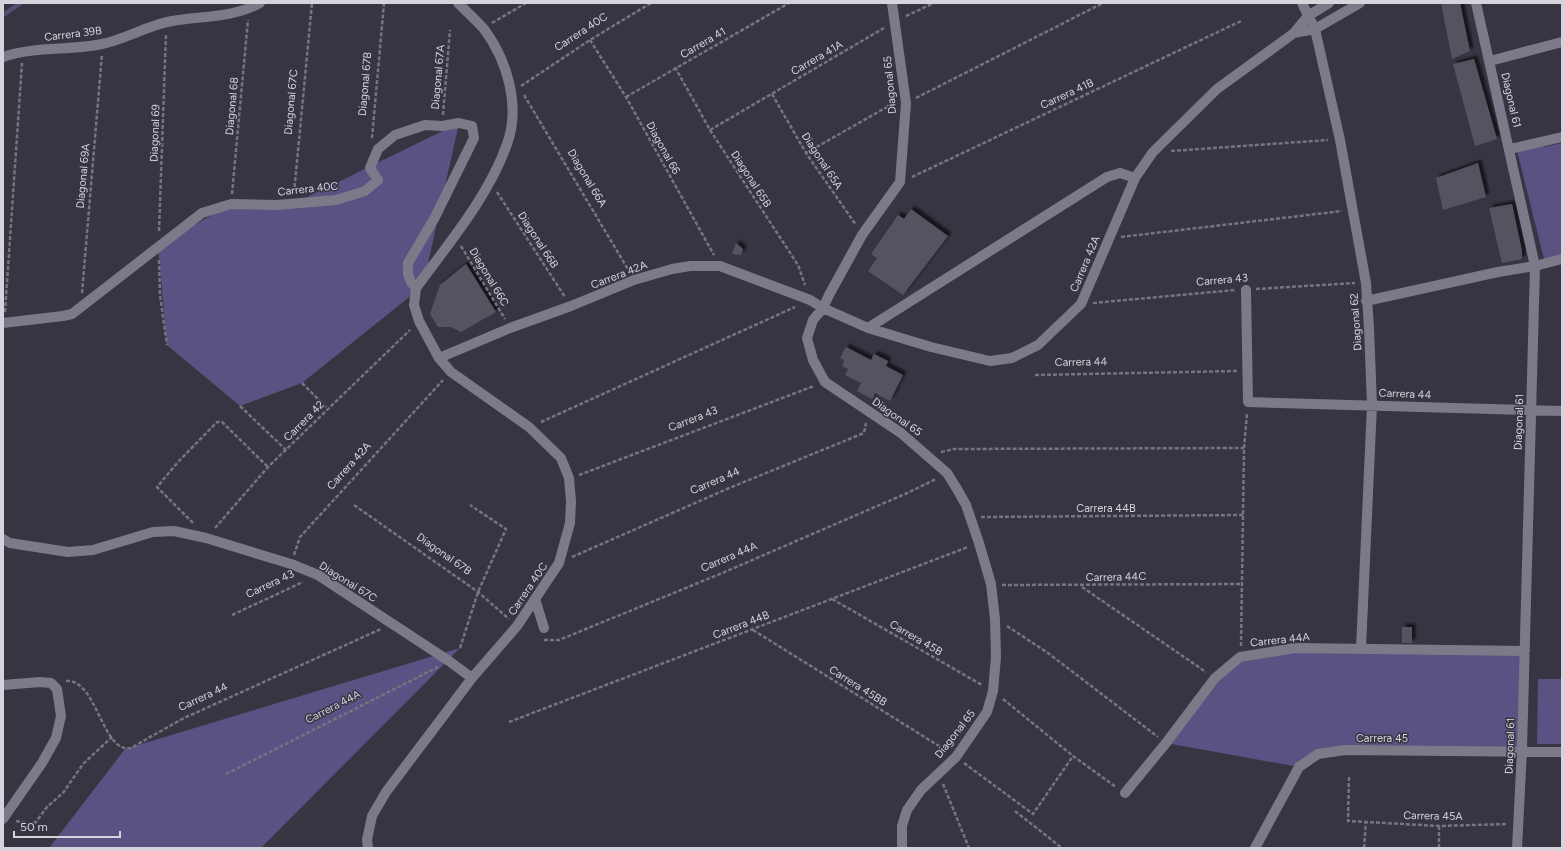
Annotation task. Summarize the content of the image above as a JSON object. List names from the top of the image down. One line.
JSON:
{"streets":{"street":["Carrera 40C","Carrera 39B","Diagonal 65","Diagonal 61","Diagonal 67C","Carrera 42A","Diagonal 62","Carrera 44","Carrera 44A","Carrera 45"],"path":["Carrera 41","Carrera 41A","Diagonal 67A","Diagonal 67B","Carrera 41B","Diagonal 68","Diagonal 69","Diagonal 66","Diagonal 65A","Diagonal 69A","Diagonal 66A","Diagonal 65B","Diagonal 66B","Diagonal 66C","Carrera 43","Carrera 42","Carrera 44B","Carrera 44C","Carrera 45B","Carrera 45BB","Carrera 45A"]},"crossings":[["Carrera 40C","Diagonal 67A"],["Carrera 40C","Diagonal 67B"],["Carrera 40C","Diagonal 67C"],["Carrera 40C","Diagonal 68"],["Carrera 40C","Diagonal 69"],["Carrera 40C","Diagonal 66"],["Carrera 40C","Diagonal 69A"],["Carrera 40C","Diagonal 66A"],["Carrera 40C","Carrera 42A"],["Carrera 40C","Carrera 43"],["Carrera 40C","Carrera 44"],["Carrera 40C","Carrera 42"],["Carrera 39B","Diagonal 68"],["Carrera 39B","Diagonal 69"],["Carrera 39B","Diagonal 69A"],["Carrera 41","Diagonal 66"],["Carrera 41","Diagonal 65B"],["Carrera 41A","Diagonal 65"],["Carrera 41A","Diagonal 65A"],["Carrera 41A","Diagonal 65B"],["Diagonal 65","Carrera 41B"],["Diagonal 65","Diagonal 65A"],["Diagonal 65","Carrera 42A"],["Diagonal 65","Carrera 43"],["Diagonal 65","Carrera 44"],["Diagonal 65","Carrera 44B"],["Diagonal 65","Carrera 44A"],["Diagonal 65","Carrera 44C"],["Diagonal 65","Carrera 45B"],["Diagonal 65","Carrera 45BB"],["Diagonal 61","Carrera 44"],["Diagonal 61","Carrera 44A"],["Diagonal 61","Carrera 45"],["Diagonal 61","Carrera 45A"],["Diagonal 67C","Carrera 42A"],["Diagonal 67C","Carrera 43"],["Diagonal 67C","Carrera 44"],["Diagonal 67C","Carrera 42"],["Diagonal 67C","Carrera 44A"],["Diagonal 66","Carrera 42A"],["Diagonal 66A","Carrera 42A"],["Diagonal 65B","Carrera 42A"],["Diagonal 66B","Carrera 42A"],["Carrera 42A","Diagonal 66C"],["Carrera 42A","Carrera 43"],["Carrera 42A","Diagonal 62"],["Carrera 43","Diagonal 62"],["Diagonal 62","Carrera 44"],["Diagonal 62","Carrera 44A"],["Carrera 44B","Carrera 45B"],["Carrera 44B","Carrera 45BB"],["Carrera 44A","Carrera 45B"],["Carrera 45B","Carrera 45BB"]],"scale_bar":"50 m"}
